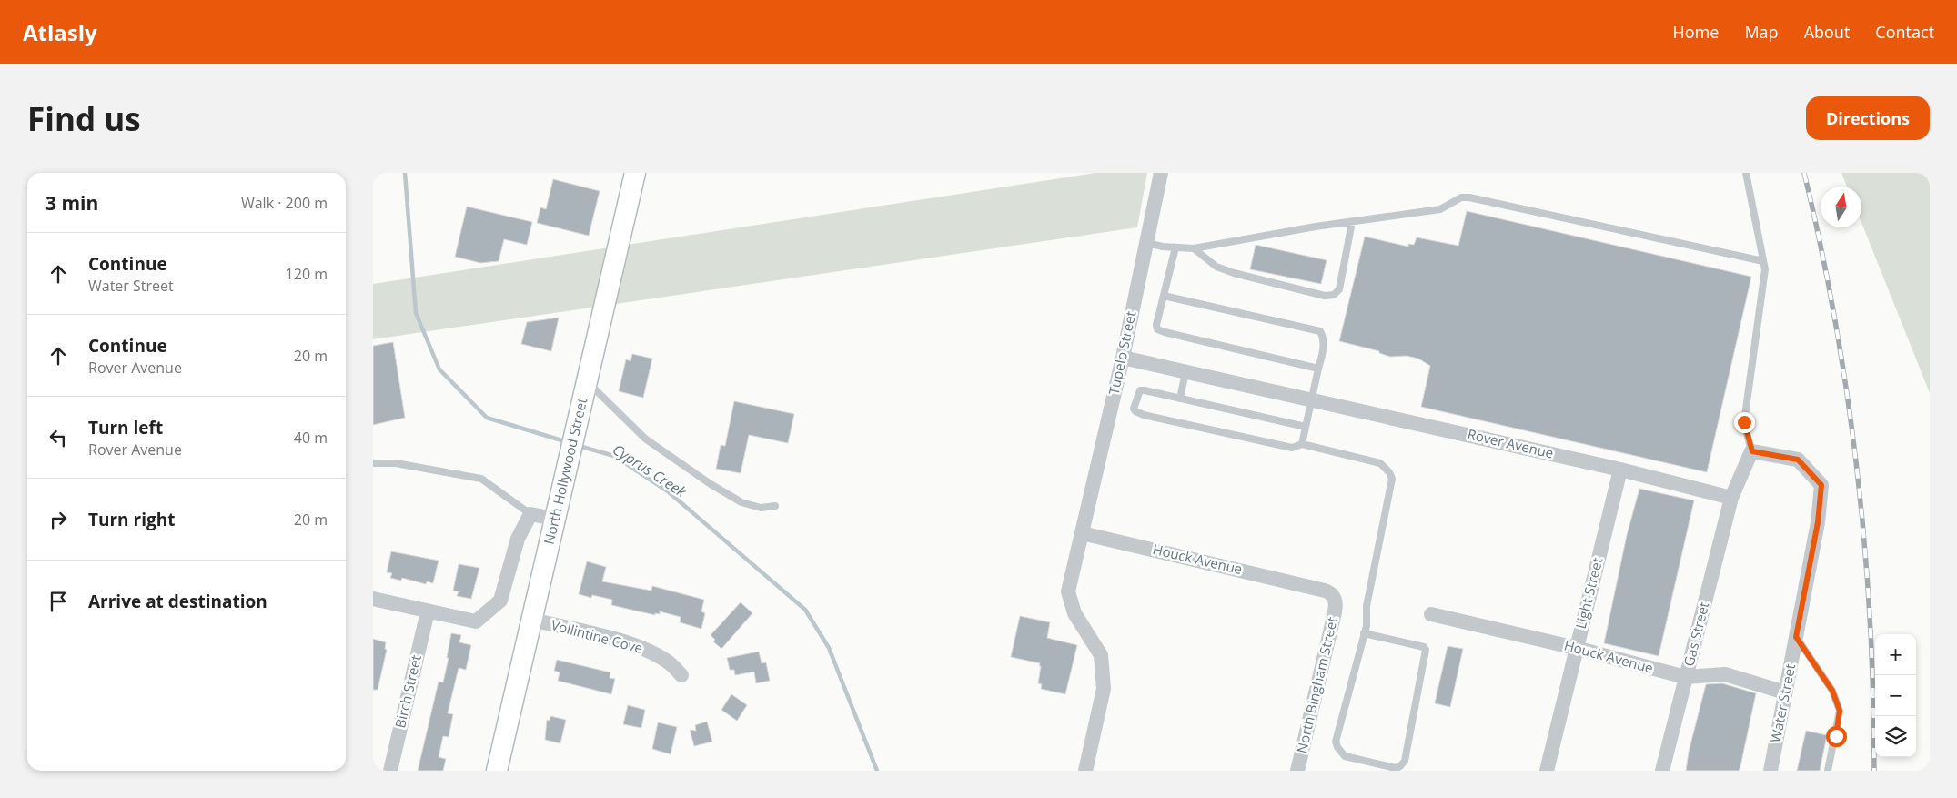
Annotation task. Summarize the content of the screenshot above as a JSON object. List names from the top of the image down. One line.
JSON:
{"streets":{"main road":["North Hollywood Street"],"street":["Tupelo Street","Rover Avenue","Houck Avenue","Light Street","Gas Street","Vollintine Cove","North Bingham Street","Birch Street","Water Street"]},"crossings":[["Tupelo Street","Rover Avenue"],["Tupelo Street","Houck Avenue"],["Rover Avenue","Light Street"],["Rover Avenue","Gas Street"],["North Hollywood Street","Vollintine Cove"],["Houck Avenue","Light Street"],["Houck Avenue","Gas Street"],["Houck Avenue","North Bingham Street"],["Houck Avenue","Water Street"]],"water":["Cyprus Creek"],"north":"top","page":{"header":"Atlasly","nav":["Home","Map","About","Contact"],"buttons":"Directions","title":"Find us","heading":["3 min","Walk · 200 m"],"list":[["Continue","Water Street","120 m"],["Continue","Rover Avenue","20 m"],["Turn left","Rover Avenue","40 m"],["Turn right","20 m"],"Arrive at destination"],"map_buttons":["+","−"]}}
